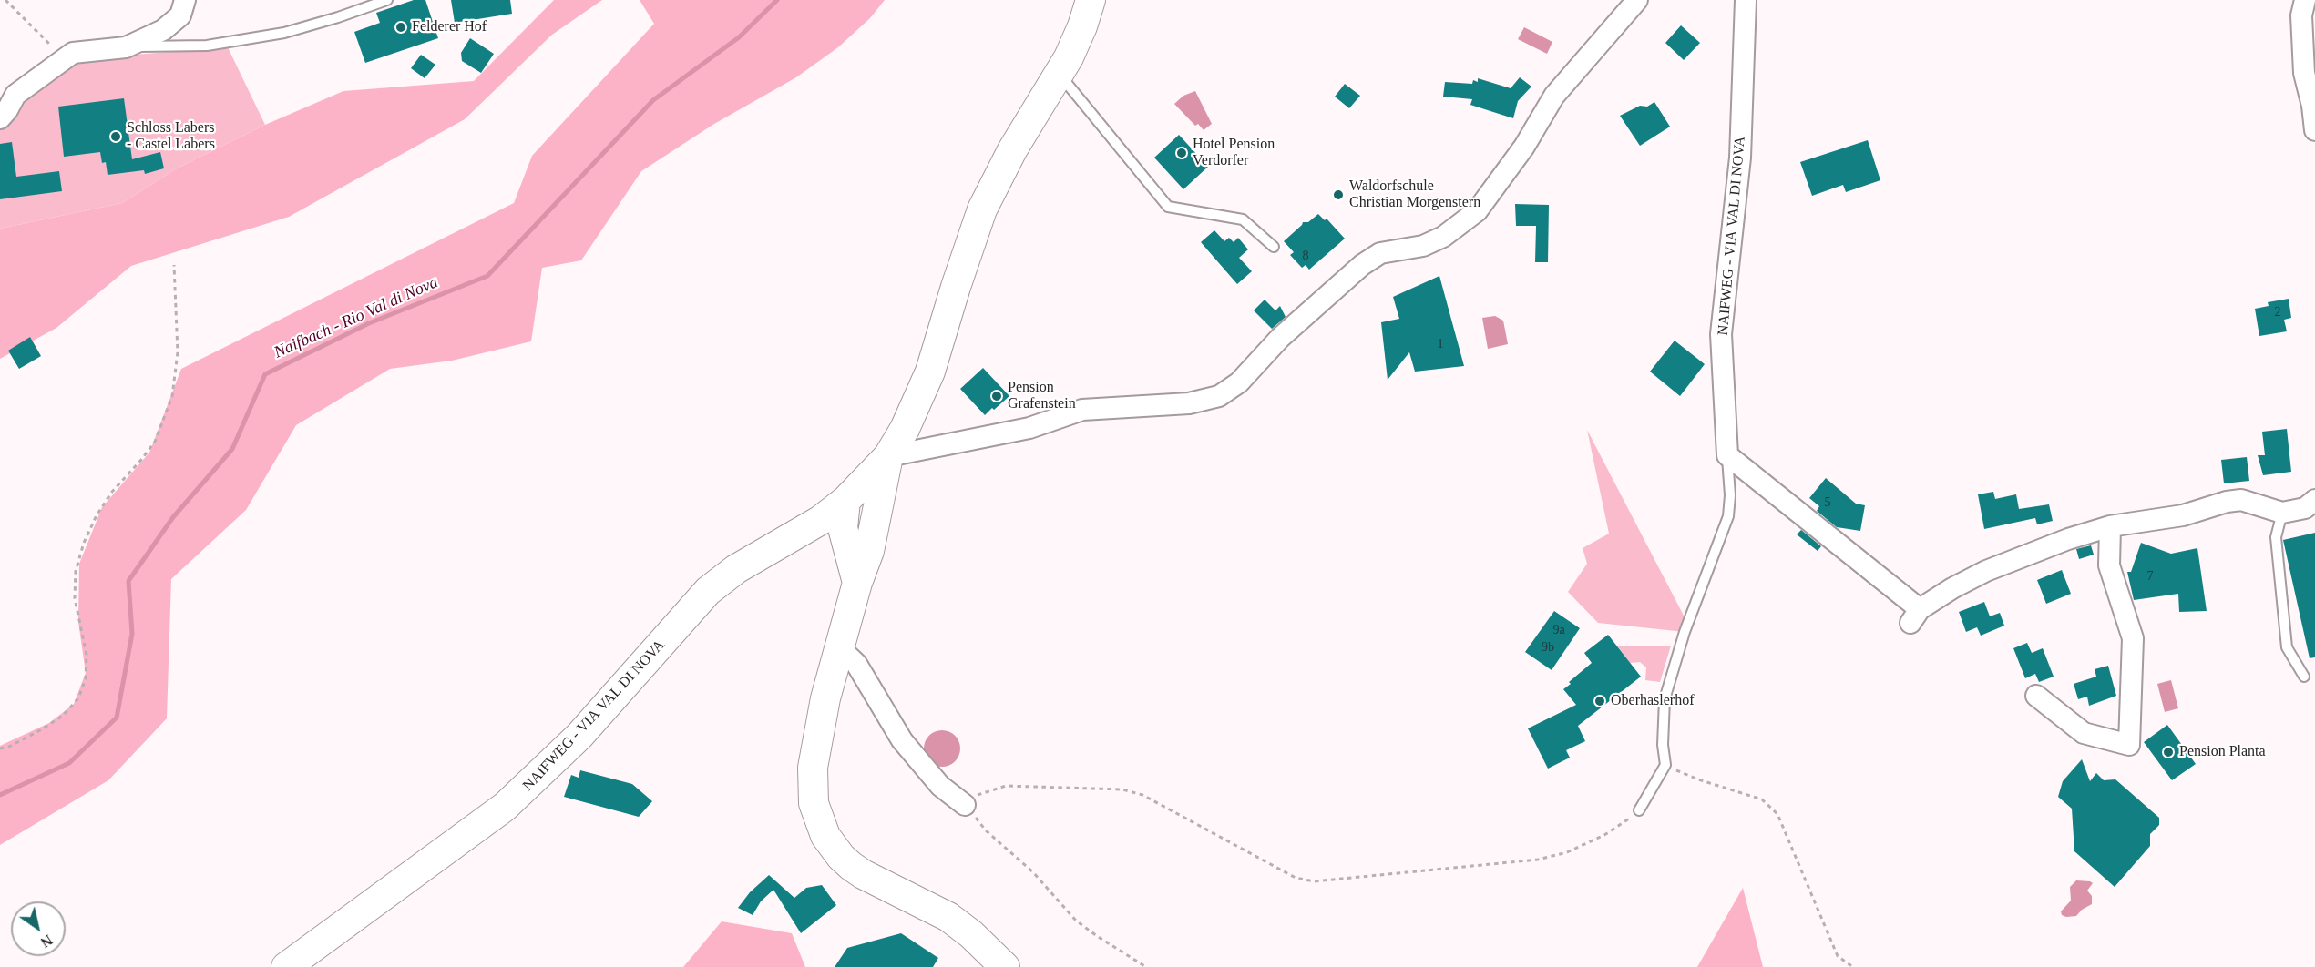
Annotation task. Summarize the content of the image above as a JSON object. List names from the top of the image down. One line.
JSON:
{"streets":{"main road":["NAIFWEG - VIA VAL DI NOVA"]},"water":["Naifbach - Rio Val di Nova"],"places":["Felderer Hof","Schloss Labers - Castel Labers","Hotel Pension Verdorfer","Waldorfschule Christian Morgenstern","Pension Grafenstein","Oberhaslerhof","Pension Planta"],"house_numbers":["8","2","1","5","7","9a","9b"],"north":"bottom right"}
